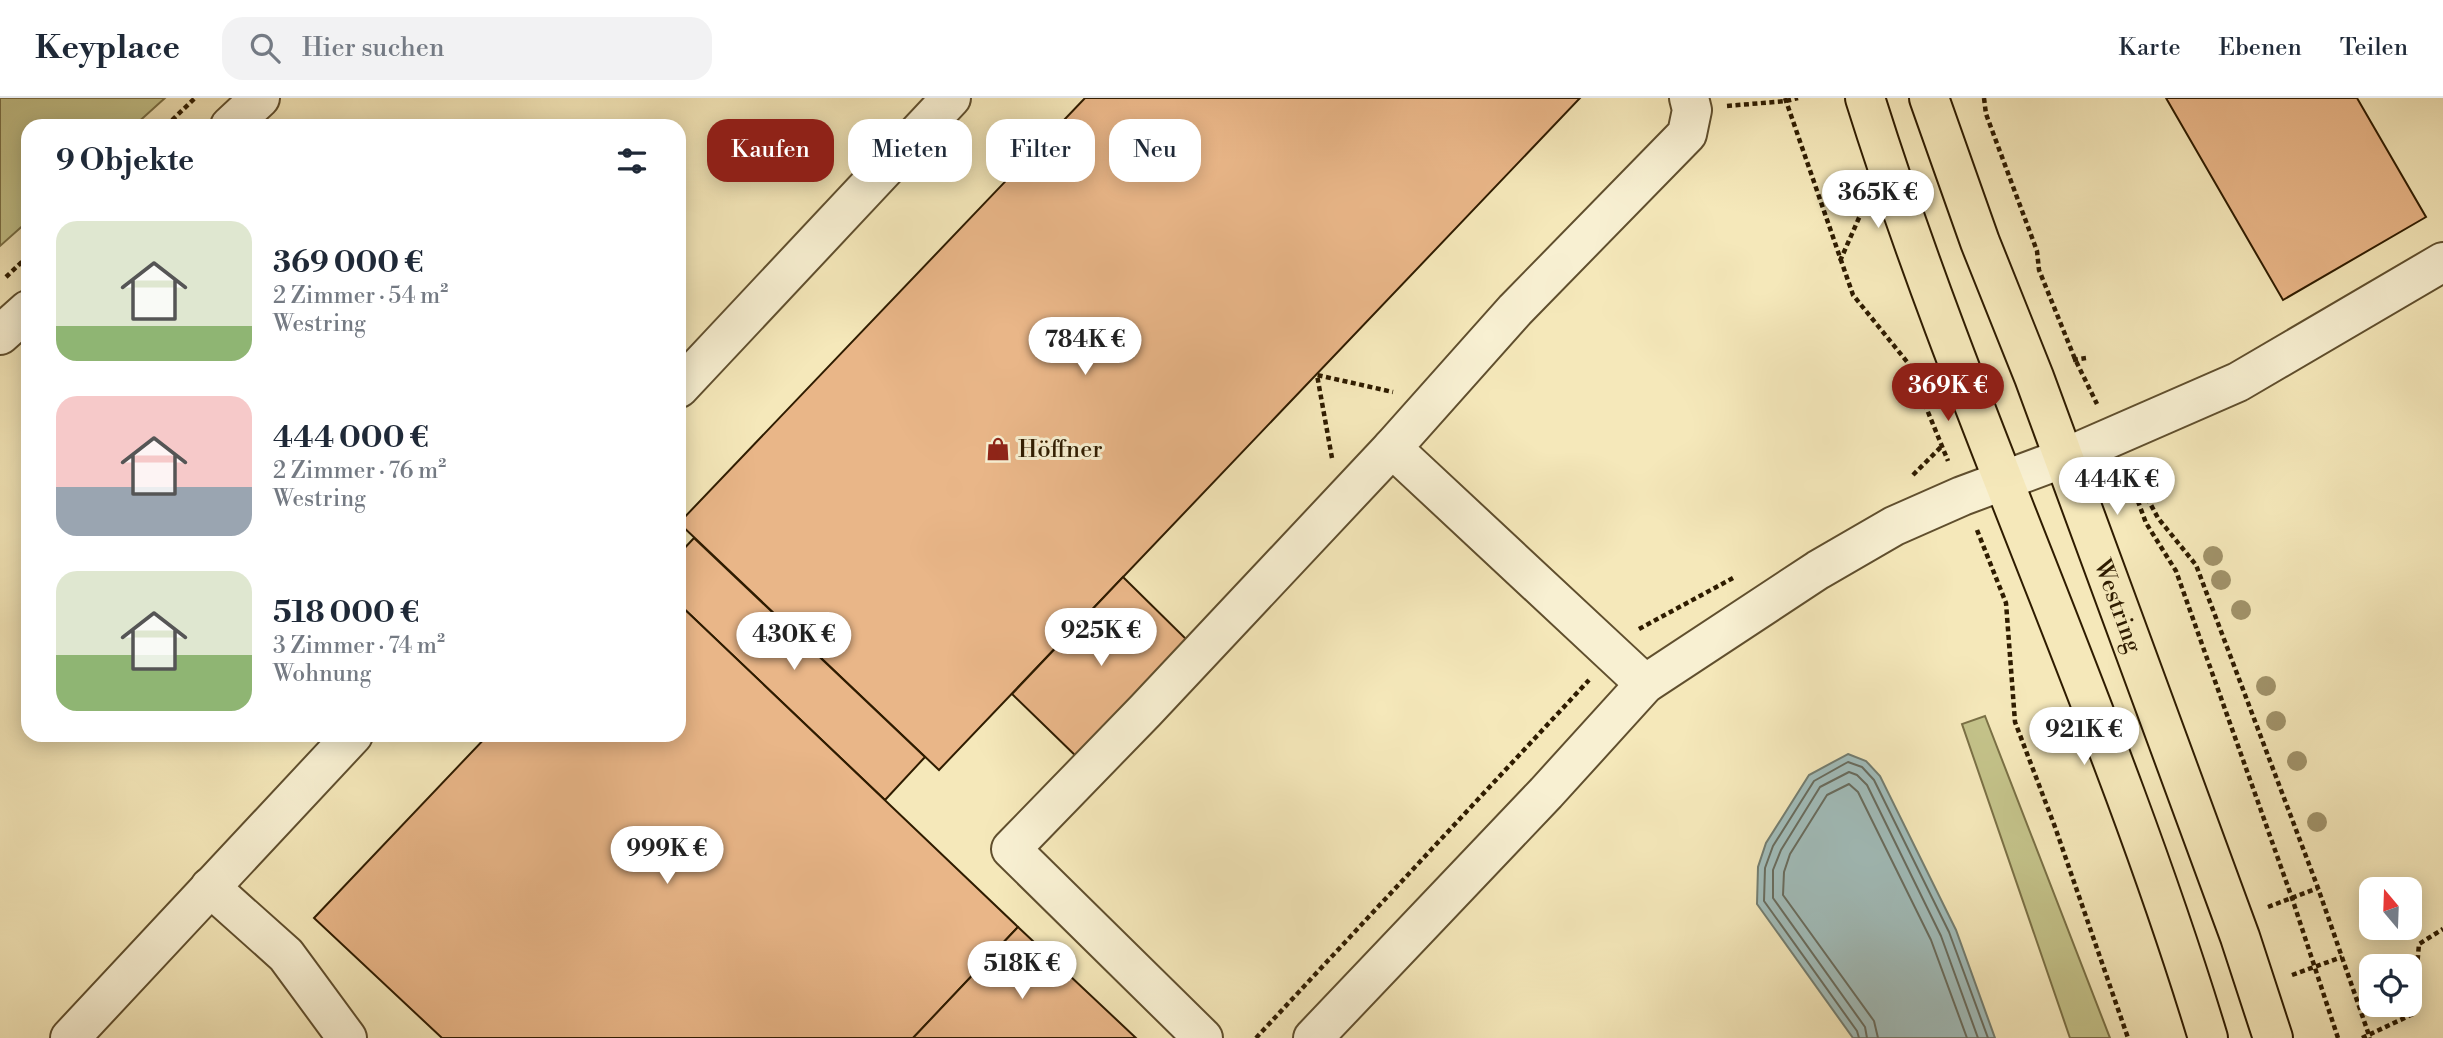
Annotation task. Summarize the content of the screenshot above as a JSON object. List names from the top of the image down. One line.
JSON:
{"streets":{"main road":["Westring"]},"places":{"shop":["Höffner"]},"north":"top","page":{"header":"Keyplace","search":"Hier suchen","nav":["Karte","Ebenen","Teilen"],"chip":["Kaufen","Mieten","Filter","Neu"],"heading":"9 Objekte","price":["365K €","784K €","369K €","444K €","925K €","430K €","921K €","999K €","518K €"],"list":[{"name":"369 000 €","note":"2 Zimmer · 54 m² · Westring"},{"name":"444 000 €","note":"2 Zimmer · 76 m² · Westring"},{"name":"518 000 €","note":"3 Zimmer · 74 m² · Wohnung"}]}}
